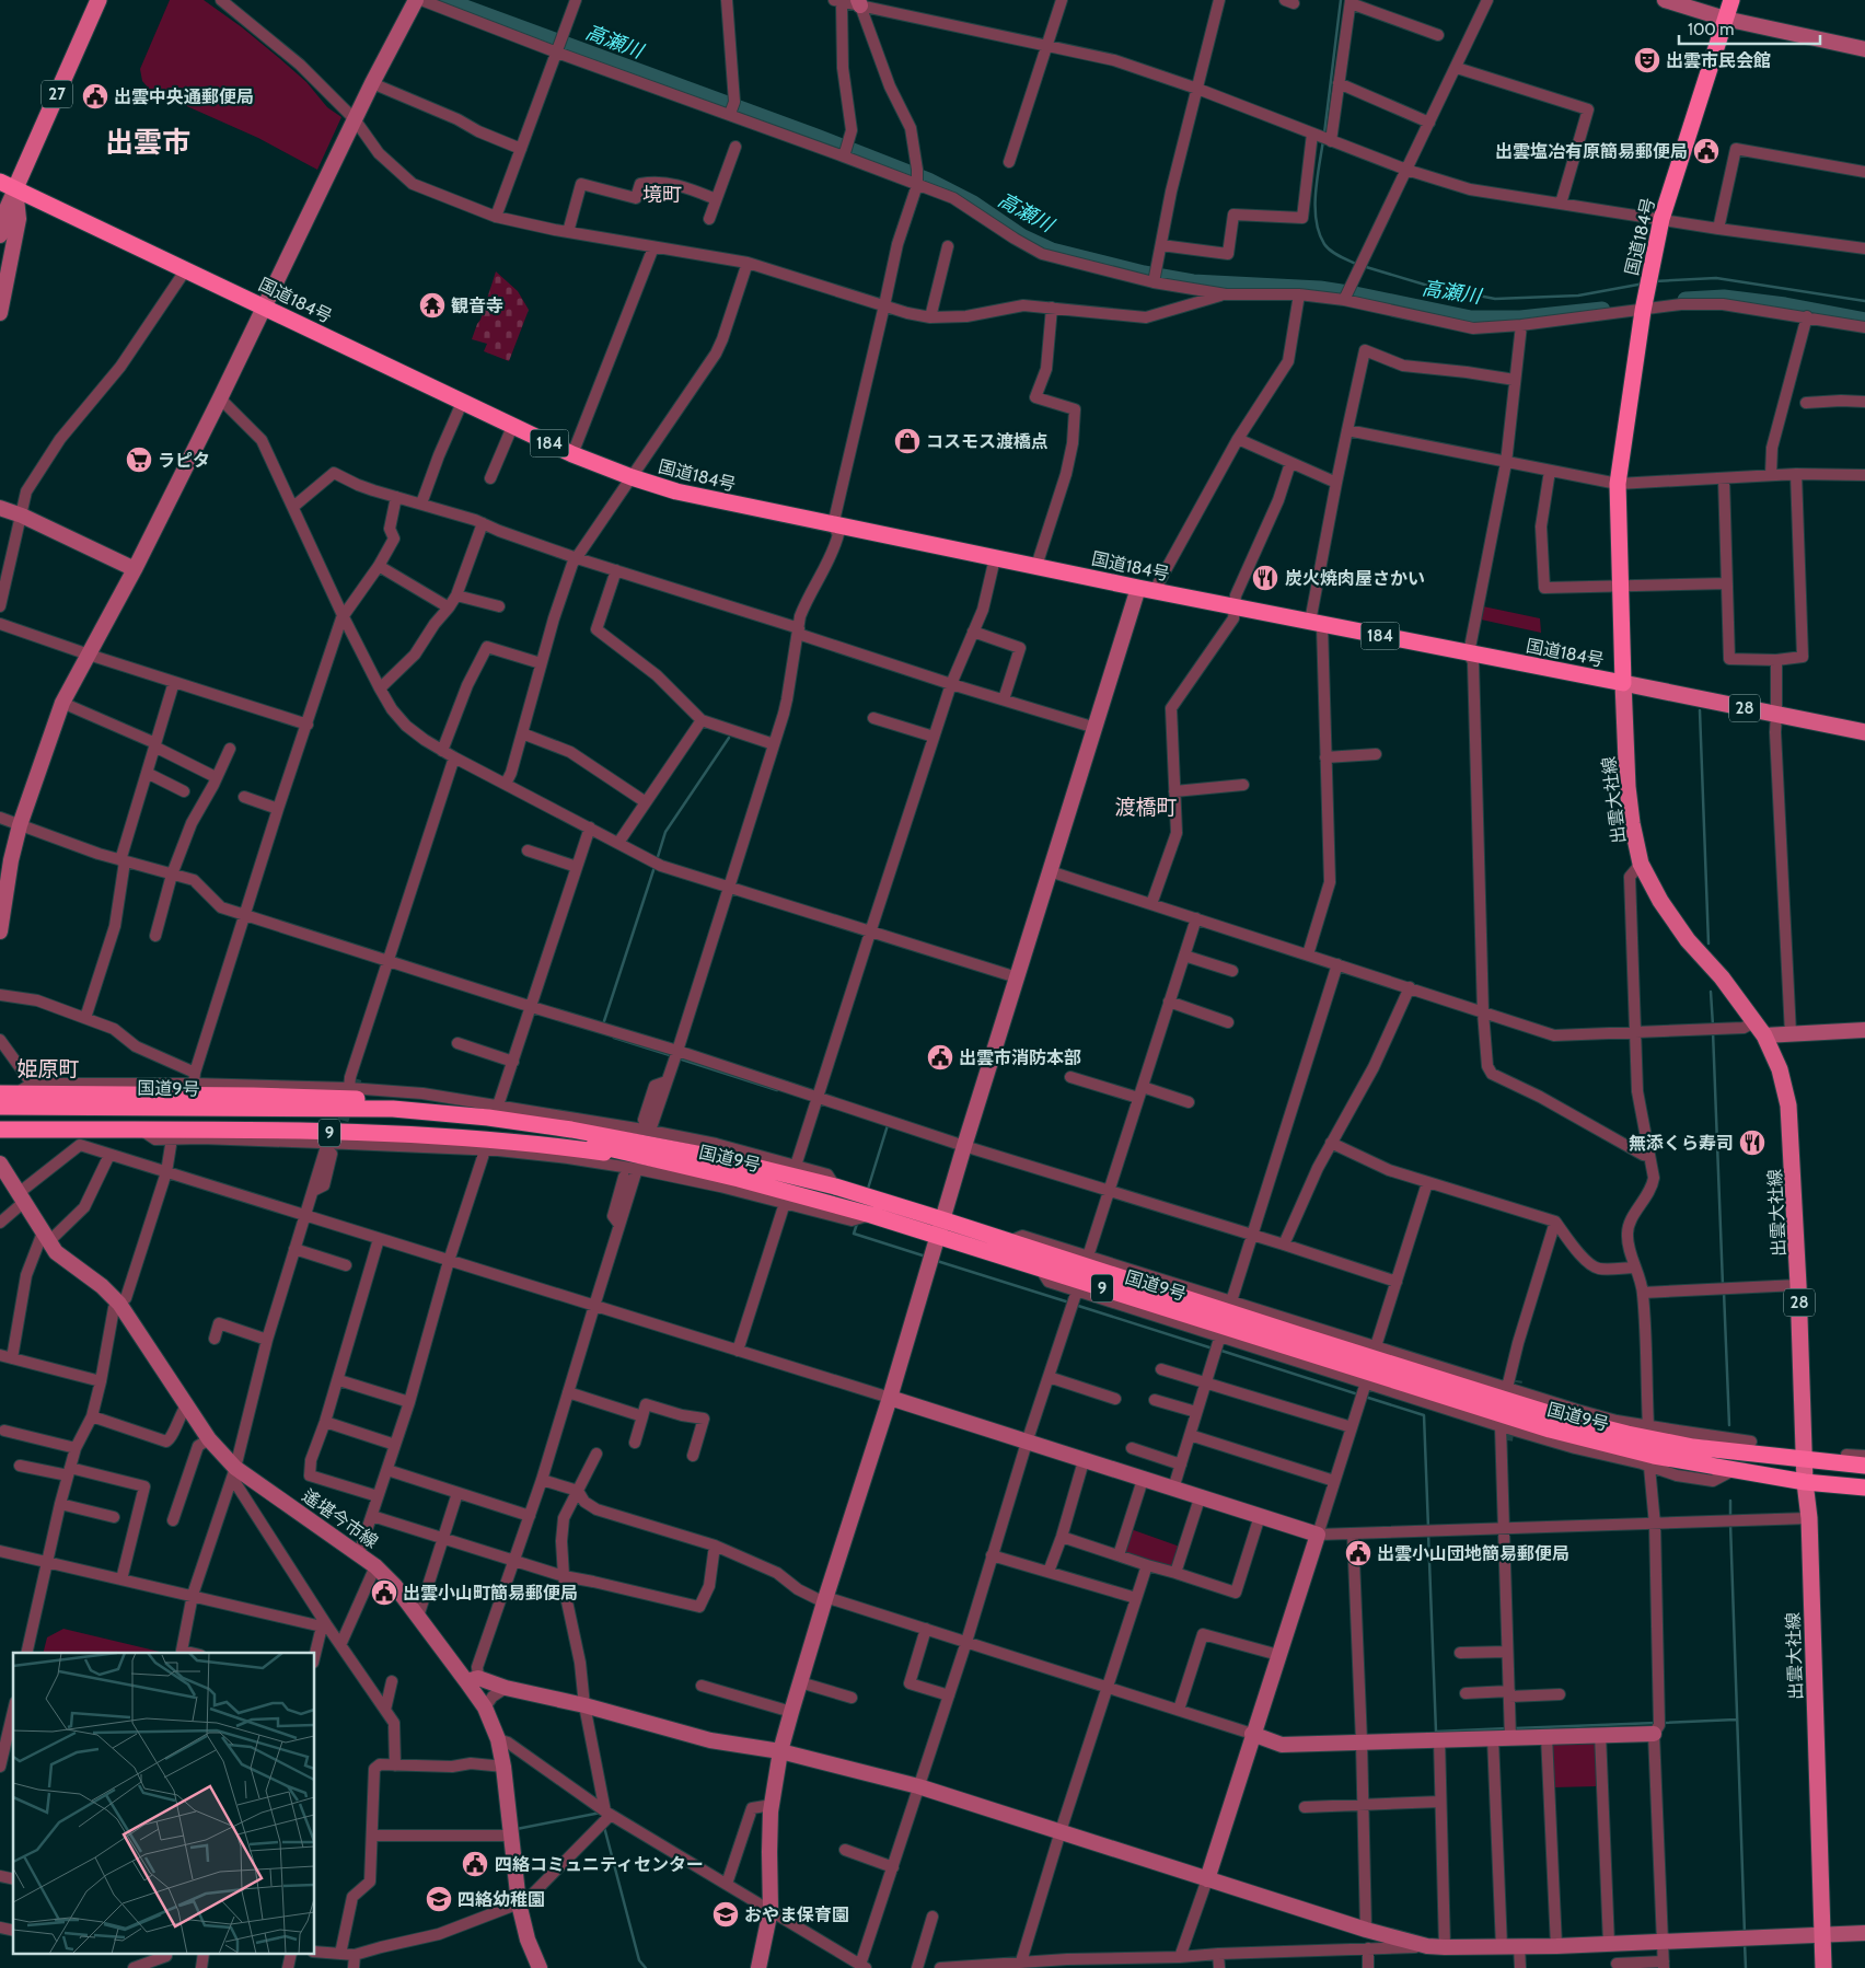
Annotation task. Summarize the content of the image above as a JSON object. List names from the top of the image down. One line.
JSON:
{"streets":{"highway":["国道184号","184","国道9号","9"],"main road":["27","28","出雲大社線"],"street":["遙堪今市線"]},"crossings":[["27","国道184号"],["国道184号","28"],["国道184号","出雲大社線"],["28","出雲大社線"],["出雲大社線","国道9号"],["国道9号","9"]],"districts":["出雲市","境町","渡橋町","姫原町"],"water":["高瀬川"],"places":{"theatre":["出雲市民会館"],"public building":["出雲中央通郵便局","出雲塩冶有原簡易郵便局","出雲市消防本部","出雲小山団地簡易郵便局","出雲小山町簡易郵便局","四絡コミュニティセンター"],"temple":["観音寺"],"shop":["コスモス渡橋点"],"supermarket":["ラピタ"],"restaurant":["炭火焼肉屋さかい","無添くら寿司"],"school or university":["四絡幼稚園","おやま保育園"]},"scale_bar":"100 m"}
